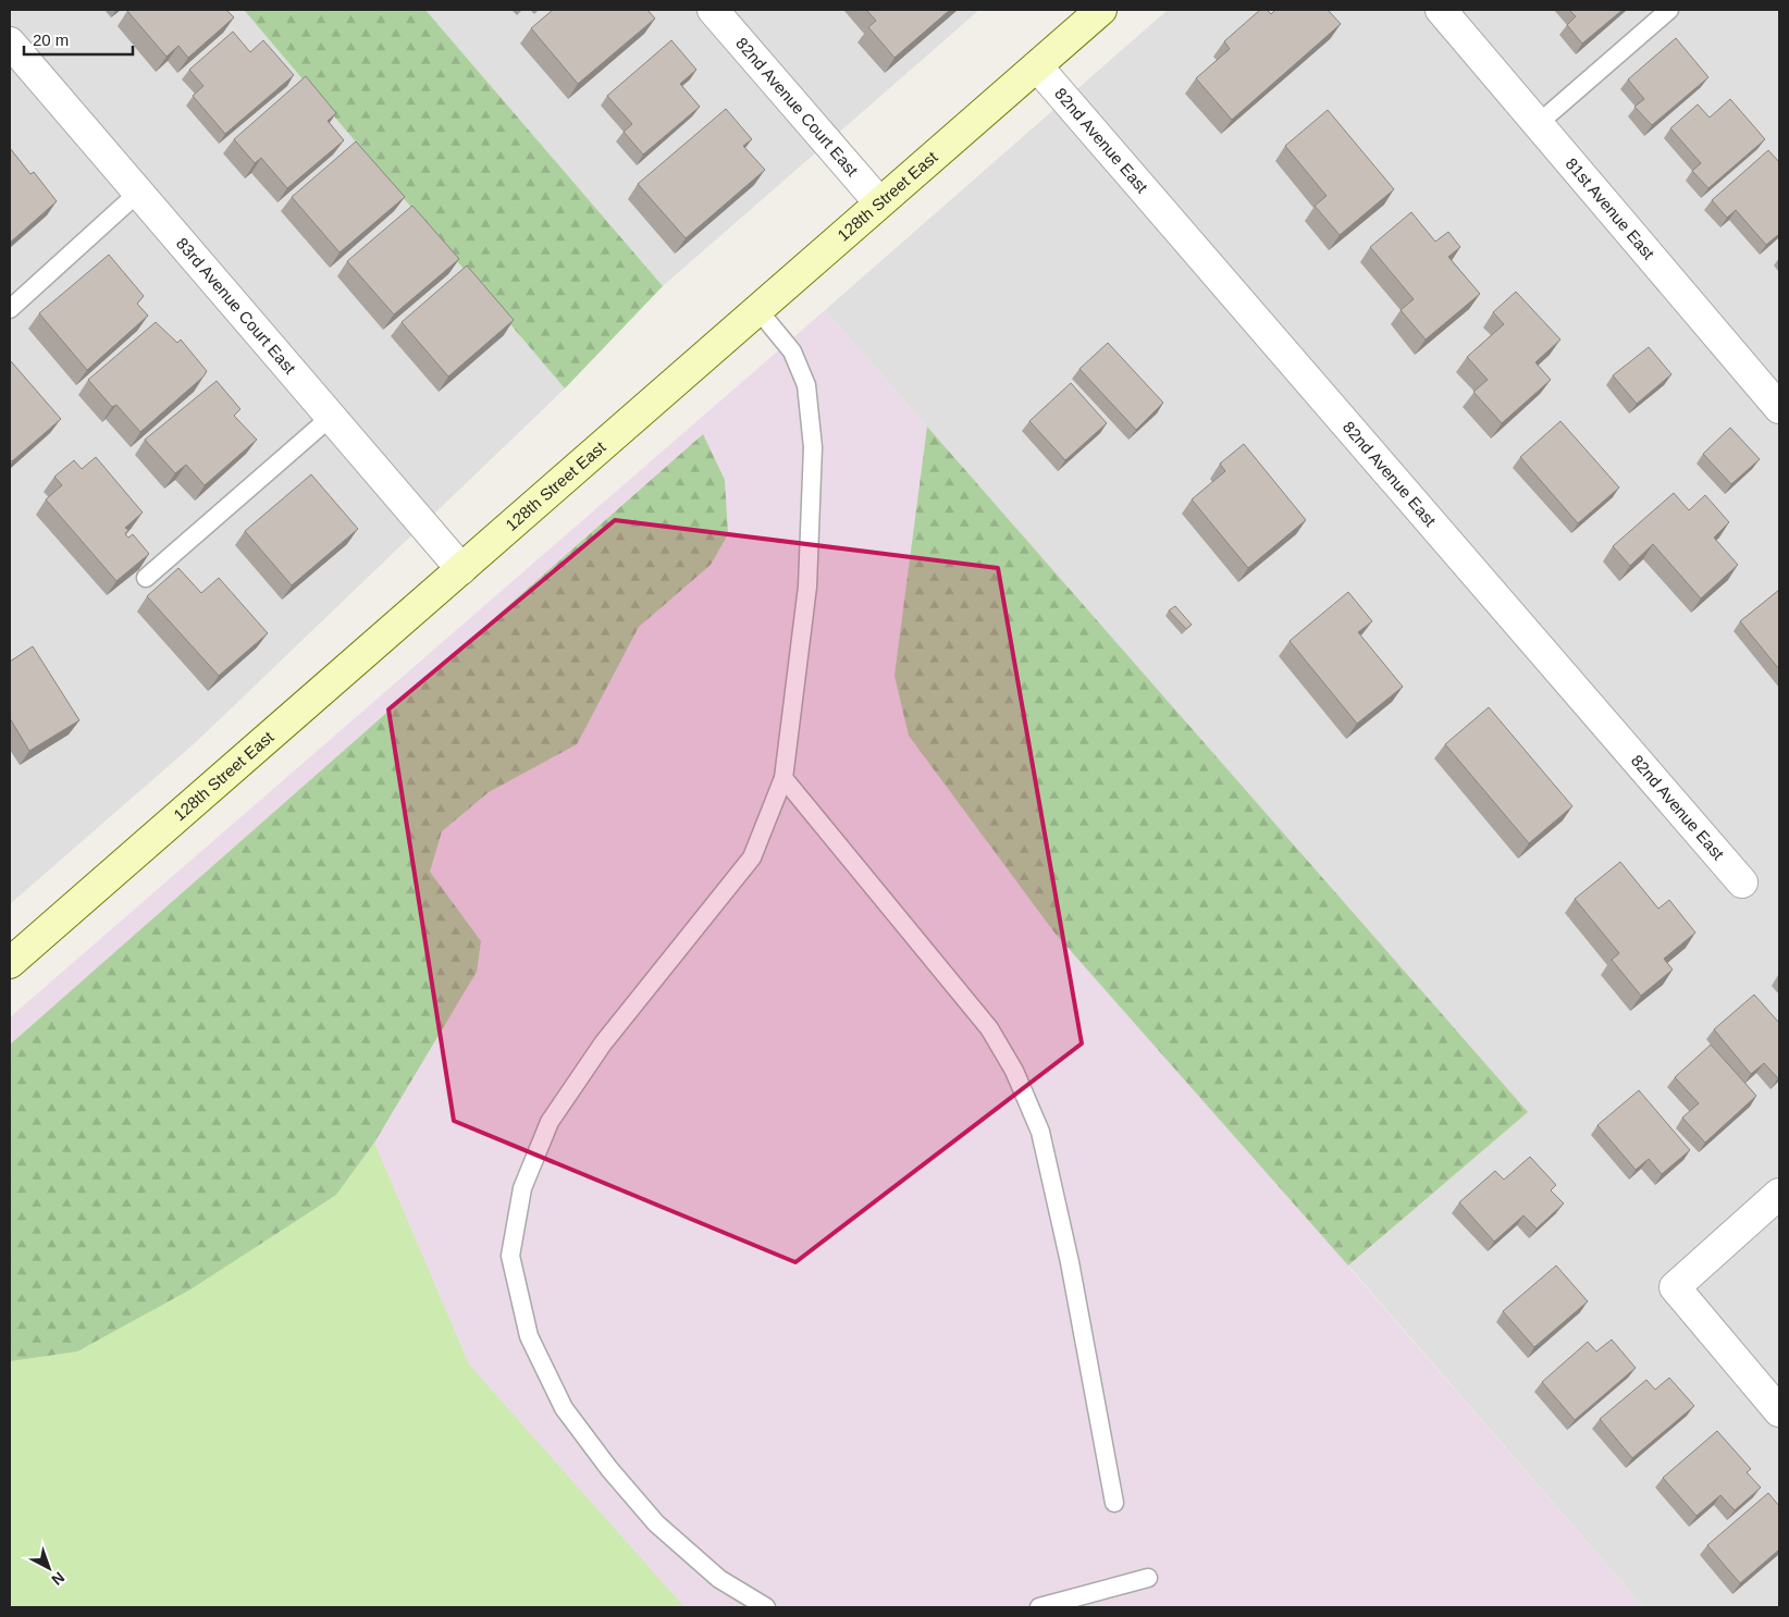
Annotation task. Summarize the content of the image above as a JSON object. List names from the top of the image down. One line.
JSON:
{"streets":{"street":["82nd Avenue Court East","82nd Avenue East","128th Street East","81st Avenue East","83rd Avenue Court East"]},"crossings":[["82nd Avenue Court East","128th Street East"],["82nd Avenue East","128th Street East"],["128th Street East","83rd Avenue Court East"]],"scale_bar":"20 m","north":"bottom right"}
